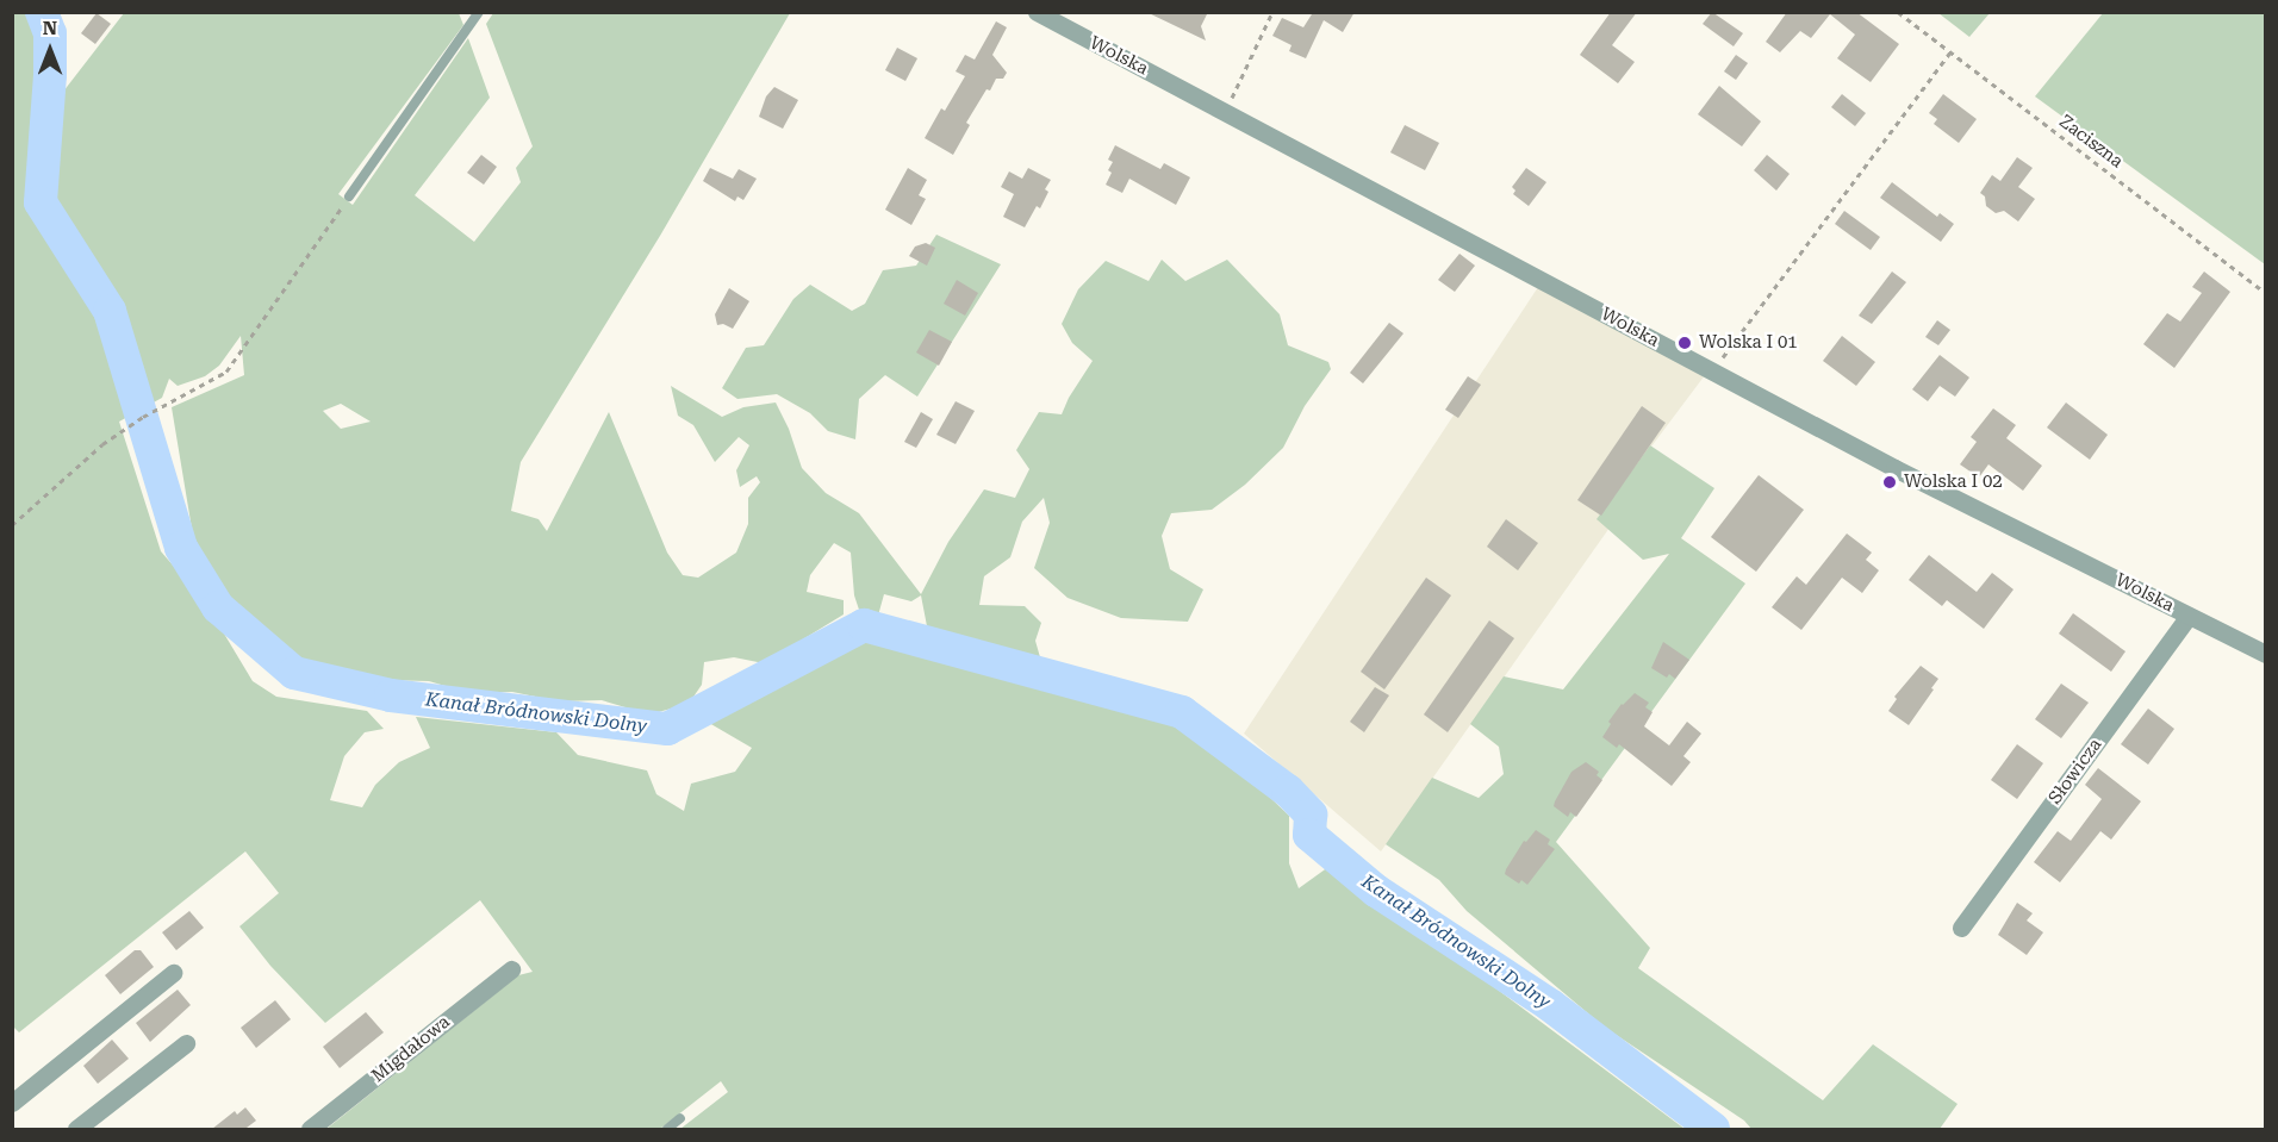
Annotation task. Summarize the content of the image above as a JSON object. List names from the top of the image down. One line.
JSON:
{"streets":{"street":["Wolska","Słowicza","Migdałowa"],"path":["Zaciszna"]},"crossings":[["Wolska","Słowicza"]],"water":["Kanał Bródnowski Dolny"],"places":["Wolska I 01","Wolska I 02"],"north":"top"}
